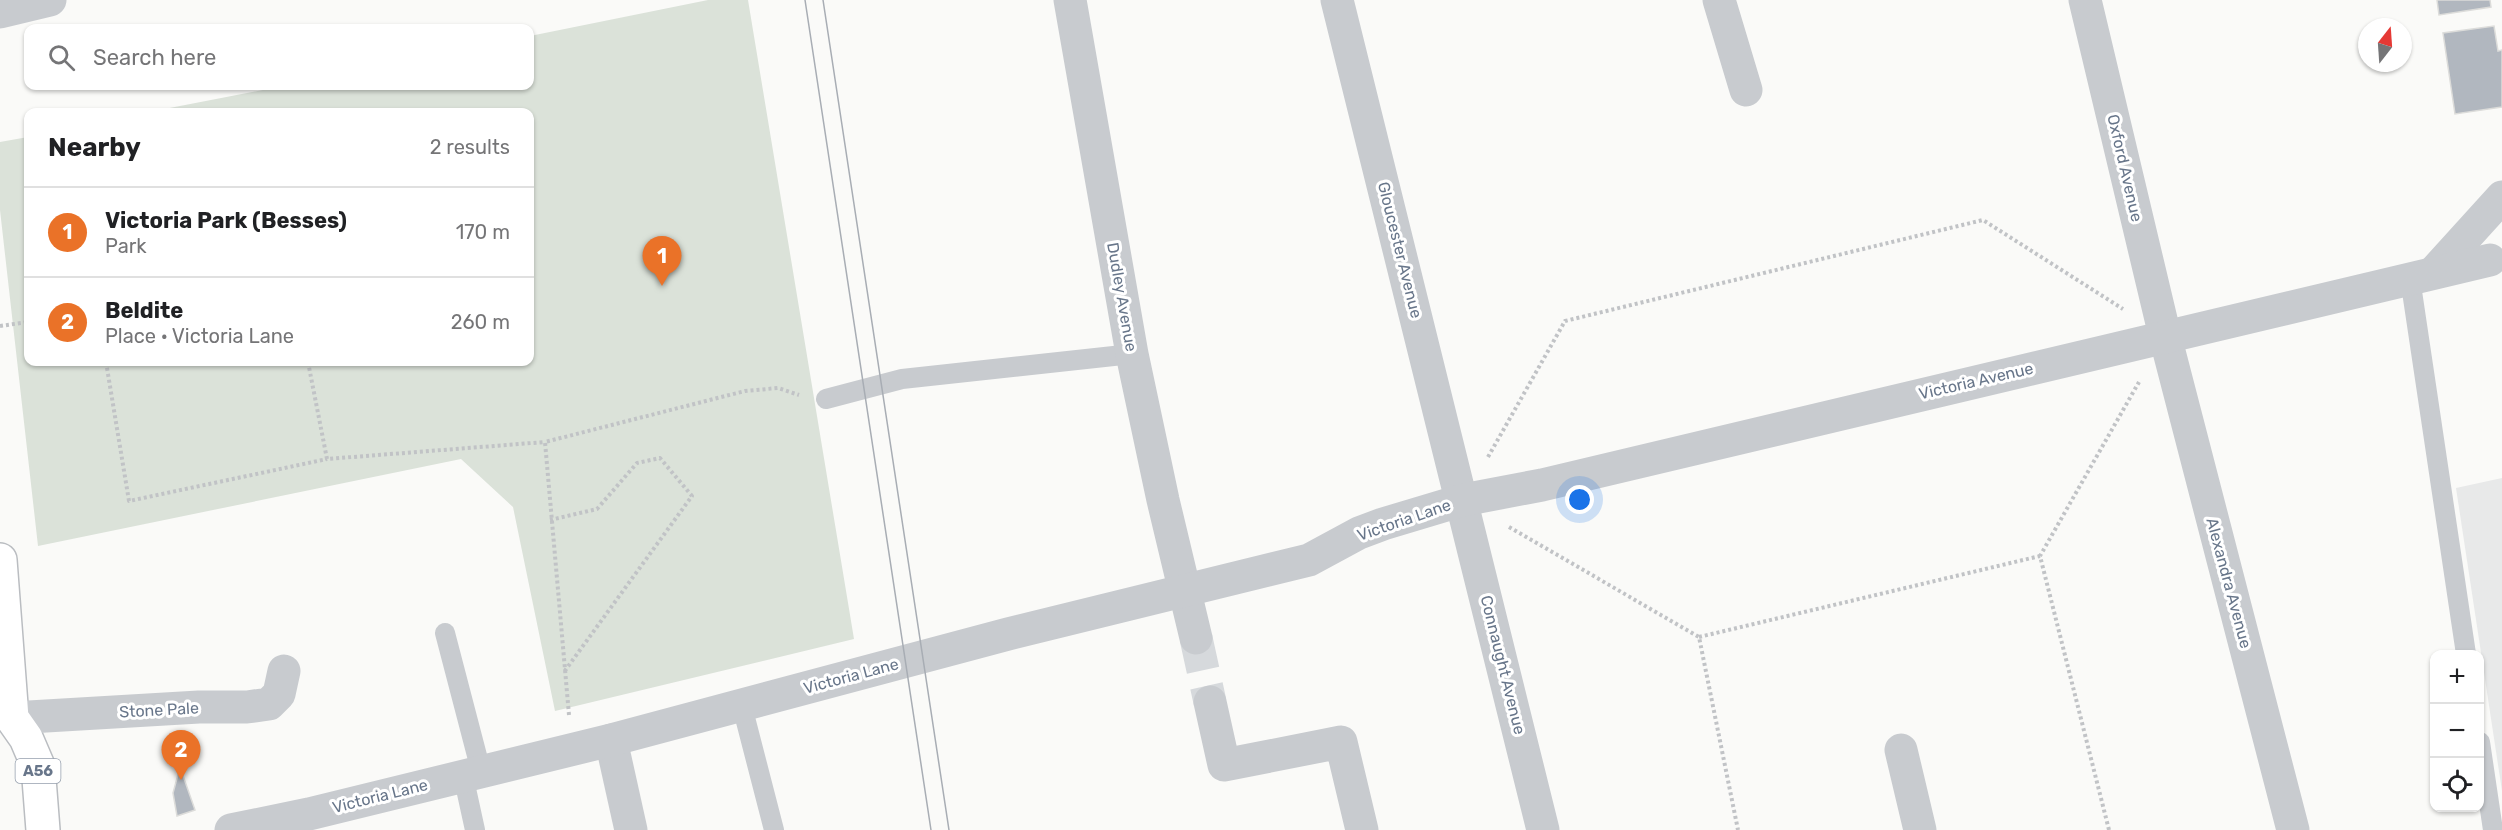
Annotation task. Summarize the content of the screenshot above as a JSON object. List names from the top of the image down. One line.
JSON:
{"streets":{"highway":["A56"],"street":["Oxford Avenue","Gloucester Avenue","Dudley Avenue","Victoria Avenue","Victoria Lane","Alexandra Avenue","Connaught Avenue","Stone Pale"]},"crossings":[["Oxford Avenue","Victoria Avenue"],["Oxford Avenue","Alexandra Avenue"],["Gloucester Avenue","Victoria Avenue"],["Gloucester Avenue","Victoria Lane"],["Gloucester Avenue","Connaught Avenue"],["Dudley Avenue","Victoria Lane"],["Victoria Avenue","Victoria Lane"],["Victoria Avenue","Alexandra Avenue"],["Victoria Avenue","Connaught Avenue"],["Victoria Lane","Connaught Avenue"],["Stone Pale","A56"]],"north":"top","page":{"search":"Search here","heading":["Nearby","2 results"],"list":[{"mark":"1","name":"Victoria Park (Besses)","note":"Park","value":"170 m"},{"mark":"2","name":"Beldite","note":"Place · Victoria Lane","value":"260 m"}],"pins":["1","2"],"map_buttons":["+","−"]}}
